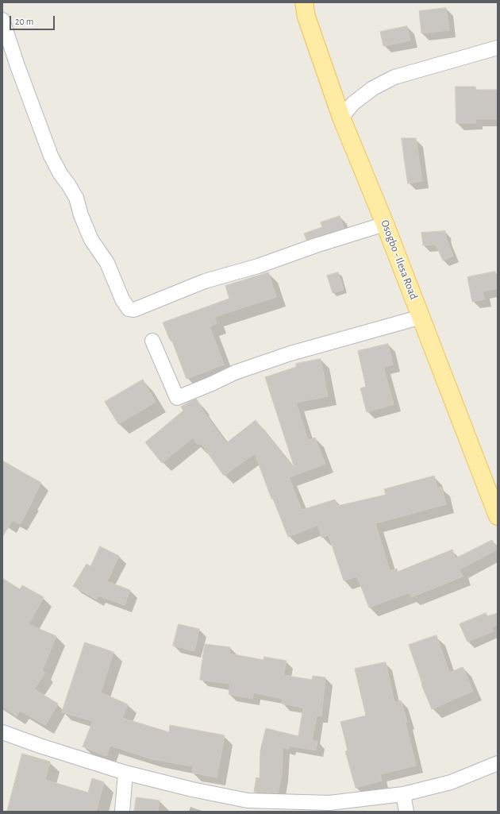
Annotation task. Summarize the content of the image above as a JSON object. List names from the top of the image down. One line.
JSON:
{"streets":{"main road":["Osogbo - Ilesa Road"]},"scale_bar":"20 m"}
